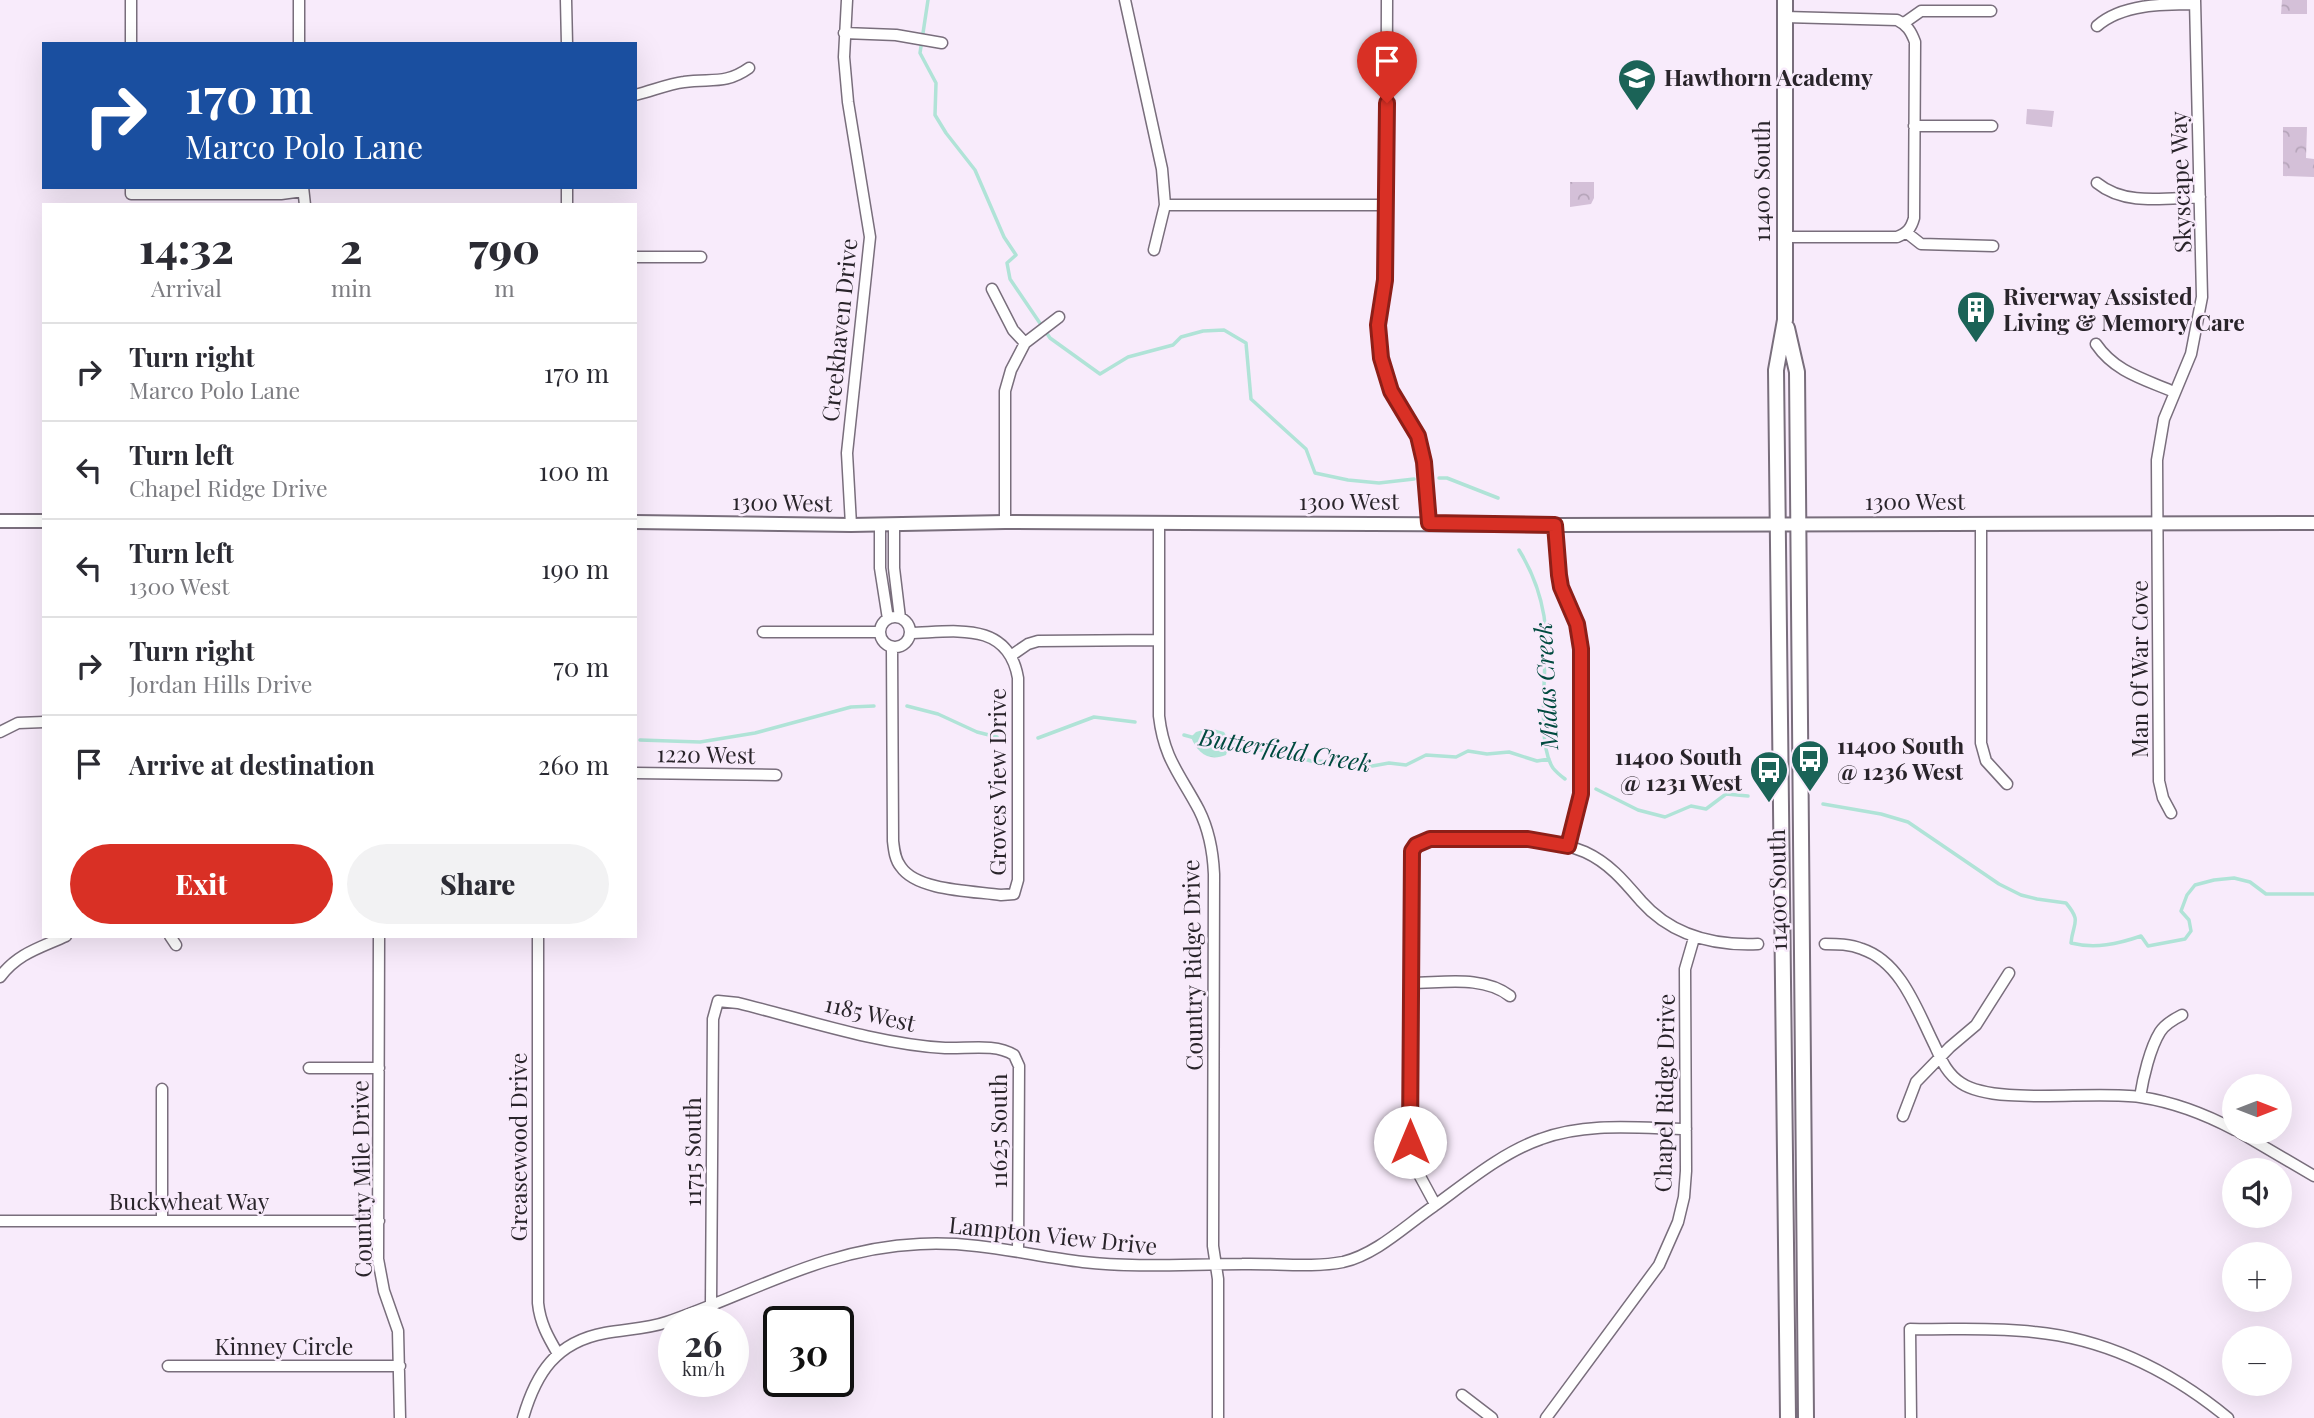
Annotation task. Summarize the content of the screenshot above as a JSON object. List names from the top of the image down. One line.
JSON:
{"streets":{"main road":["11400 South"],"street":["Skyscape Way","Creekhaven Drive","1300 West","Man Of War Cove","1220 West","Groves View Drive","Country Ridge Drive","1185 West","Chapel Ridge Drive","11625 South","Greasewood Drive","11715 South","Country Mile Drive","Buckwheat Way","Lampton View Drive","Kinney Circle"]},"crossings":[["11400 South","1300 West"],["Skyscape Way","1300 West"],["Skyscape Way","Man Of War Cove"],["Creekhaven Drive","1300 West"],["1300 West","Man Of War Cove"],["1300 West","Country Ridge Drive"],["Country Ridge Drive","Lampton View Drive"],["1185 West","11625 South"],["1185 West","11715 South"],["Chapel Ridge Drive","Lampton View Drive"],["11625 South","Lampton View Drive"],["Greasewood Drive","Lampton View Drive"],["11715 South","Lampton View Drive"],["Country Mile Drive","Buckwheat Way"],["Country Mile Drive","Kinney Circle"]],"water":["Midas Creek","Butterfield Creek"],"places":{"school or university":["Hawthorn Academy"],"building":["Riverway Assisted Living & Memory Care"],"bus stop":["11400 South @ 1236 West","11400 South @ 1231 West"]},"north":"right","page":{"turn":["170 m","Marco Polo Lane"],"eta":["14:32","Arrival","2","min","790","m"],"list":[{"name":"Turn right","note":"Marco Polo Lane","value":"170 m"},{"name":"Turn left","note":"Chapel Ridge Drive","value":"100 m"},{"name":"Turn left","note":"1300 West","value":"190 m"},{"name":"Turn right","note":"Jordan Hills Drive","value":"70 m"},{"name":"Arrive at destination","value":"260 m"}],"buttons":["Exit","Share"],"map_buttons":["+","−"],"speed":"26 km/h","limit":"30"}}
